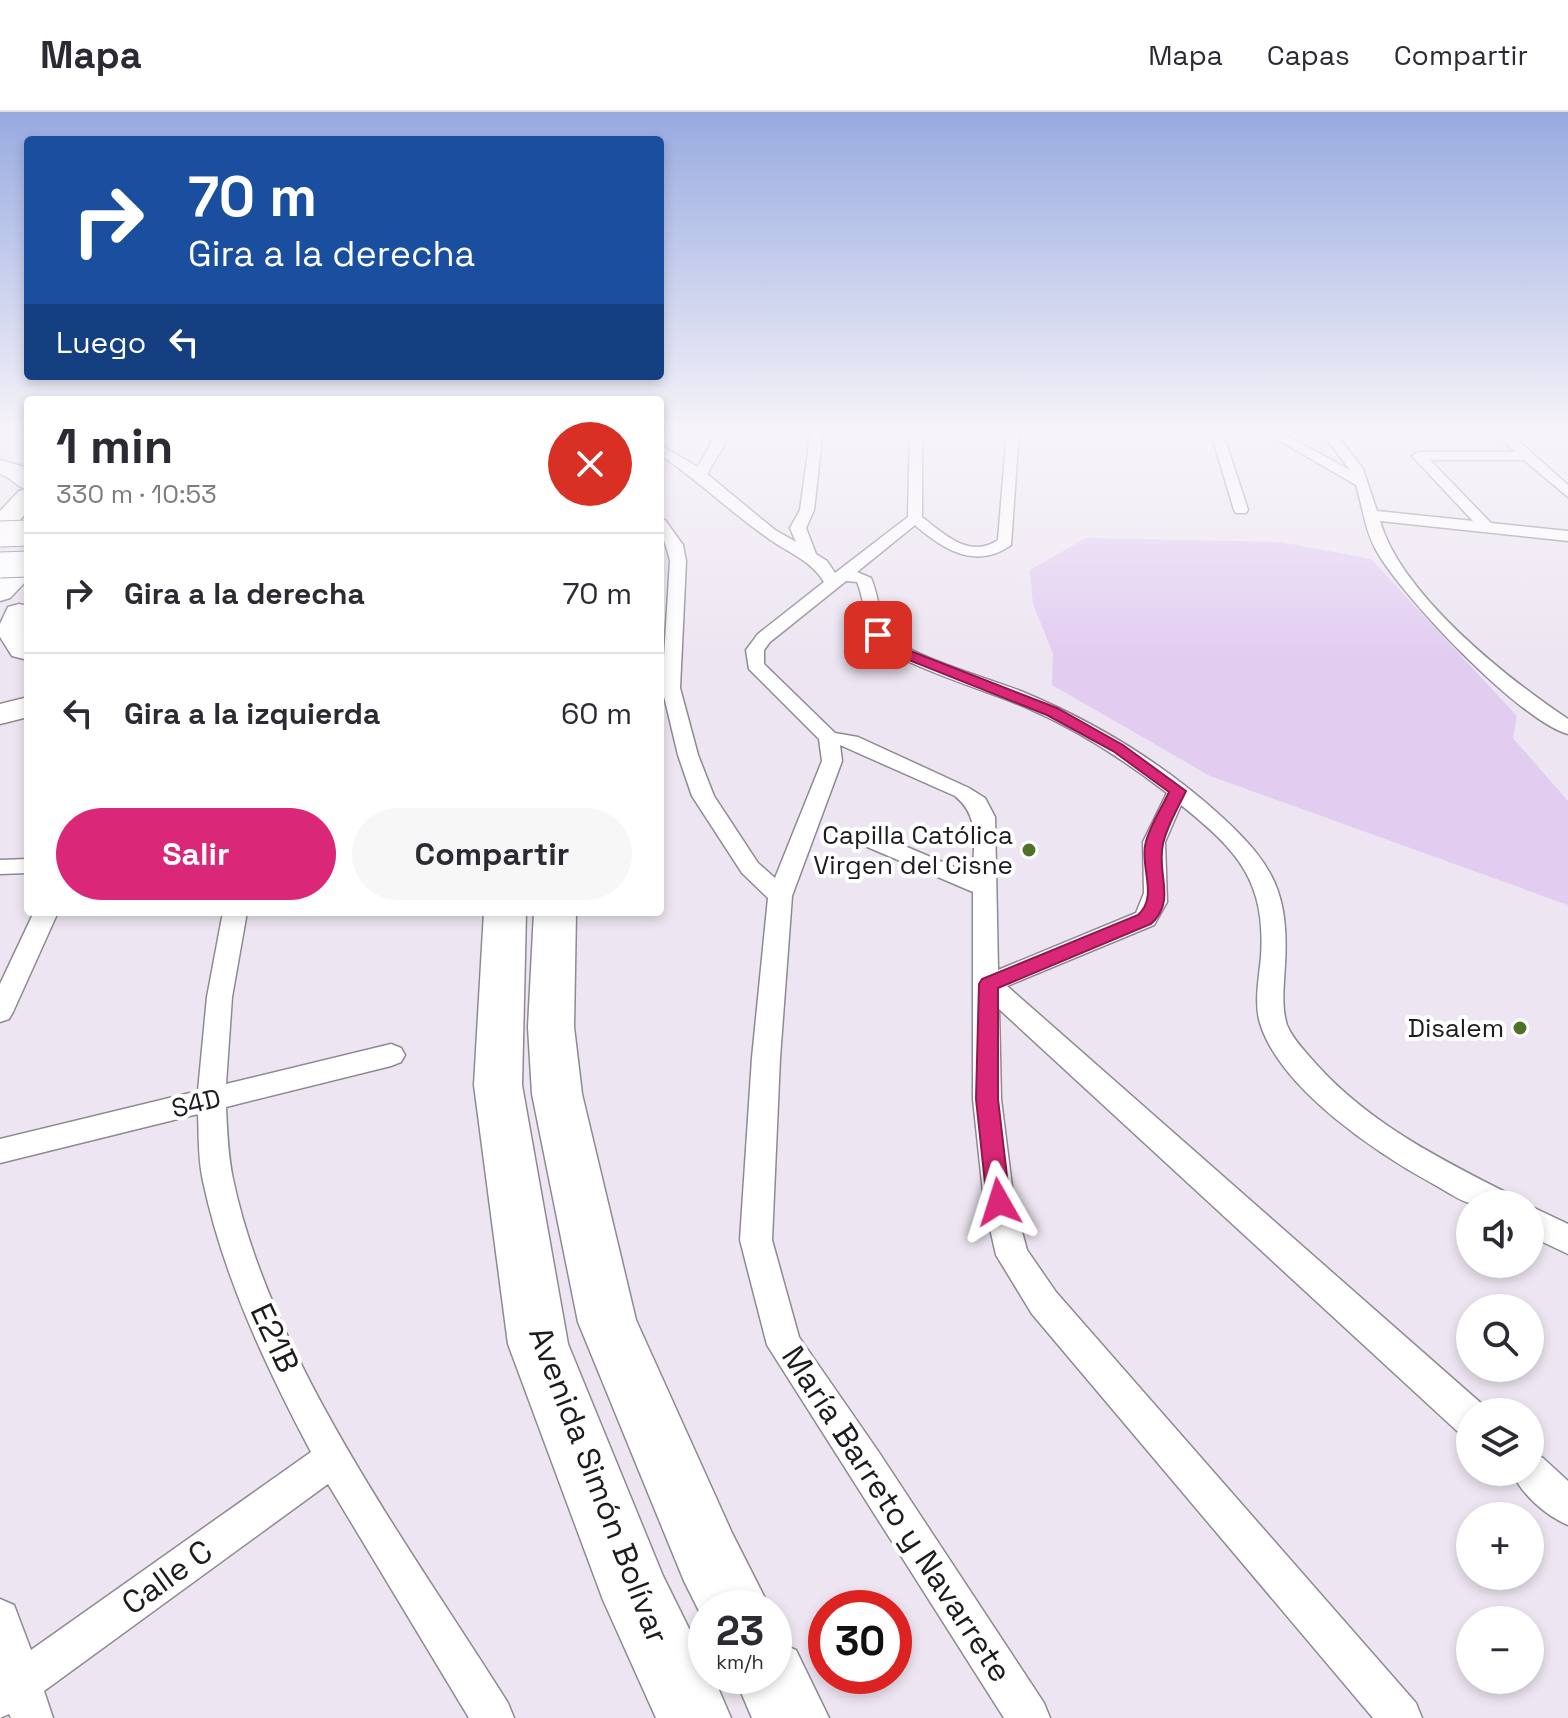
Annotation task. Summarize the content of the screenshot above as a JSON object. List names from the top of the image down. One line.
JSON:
{"streets":{"highway":["Avenida Simón Bolívar"],"street":["S4D","E21B","María Barreto y Navarrete","Calle C"]},"crossings":[["S4D","E21B"],["E21B","Calle C"]],"places":["Capilla Católica Virgen del Cisne","Disalem"],"page":{"header":"Mapa","nav":["Mapa","Capas","Compartir"],"turn":["70 m","Gira a la derecha"],"then":"Luego","heading":["1 min","330 m · 10:53"],"list":[{"name":"Gira a la derecha","value":"70 m"},{"name":"Gira a la izquierda","value":"60 m"}],"buttons":["Salir","Compartir"],"map_buttons":["+","−"],"speed":"23 km/h","limit":"30"}}
